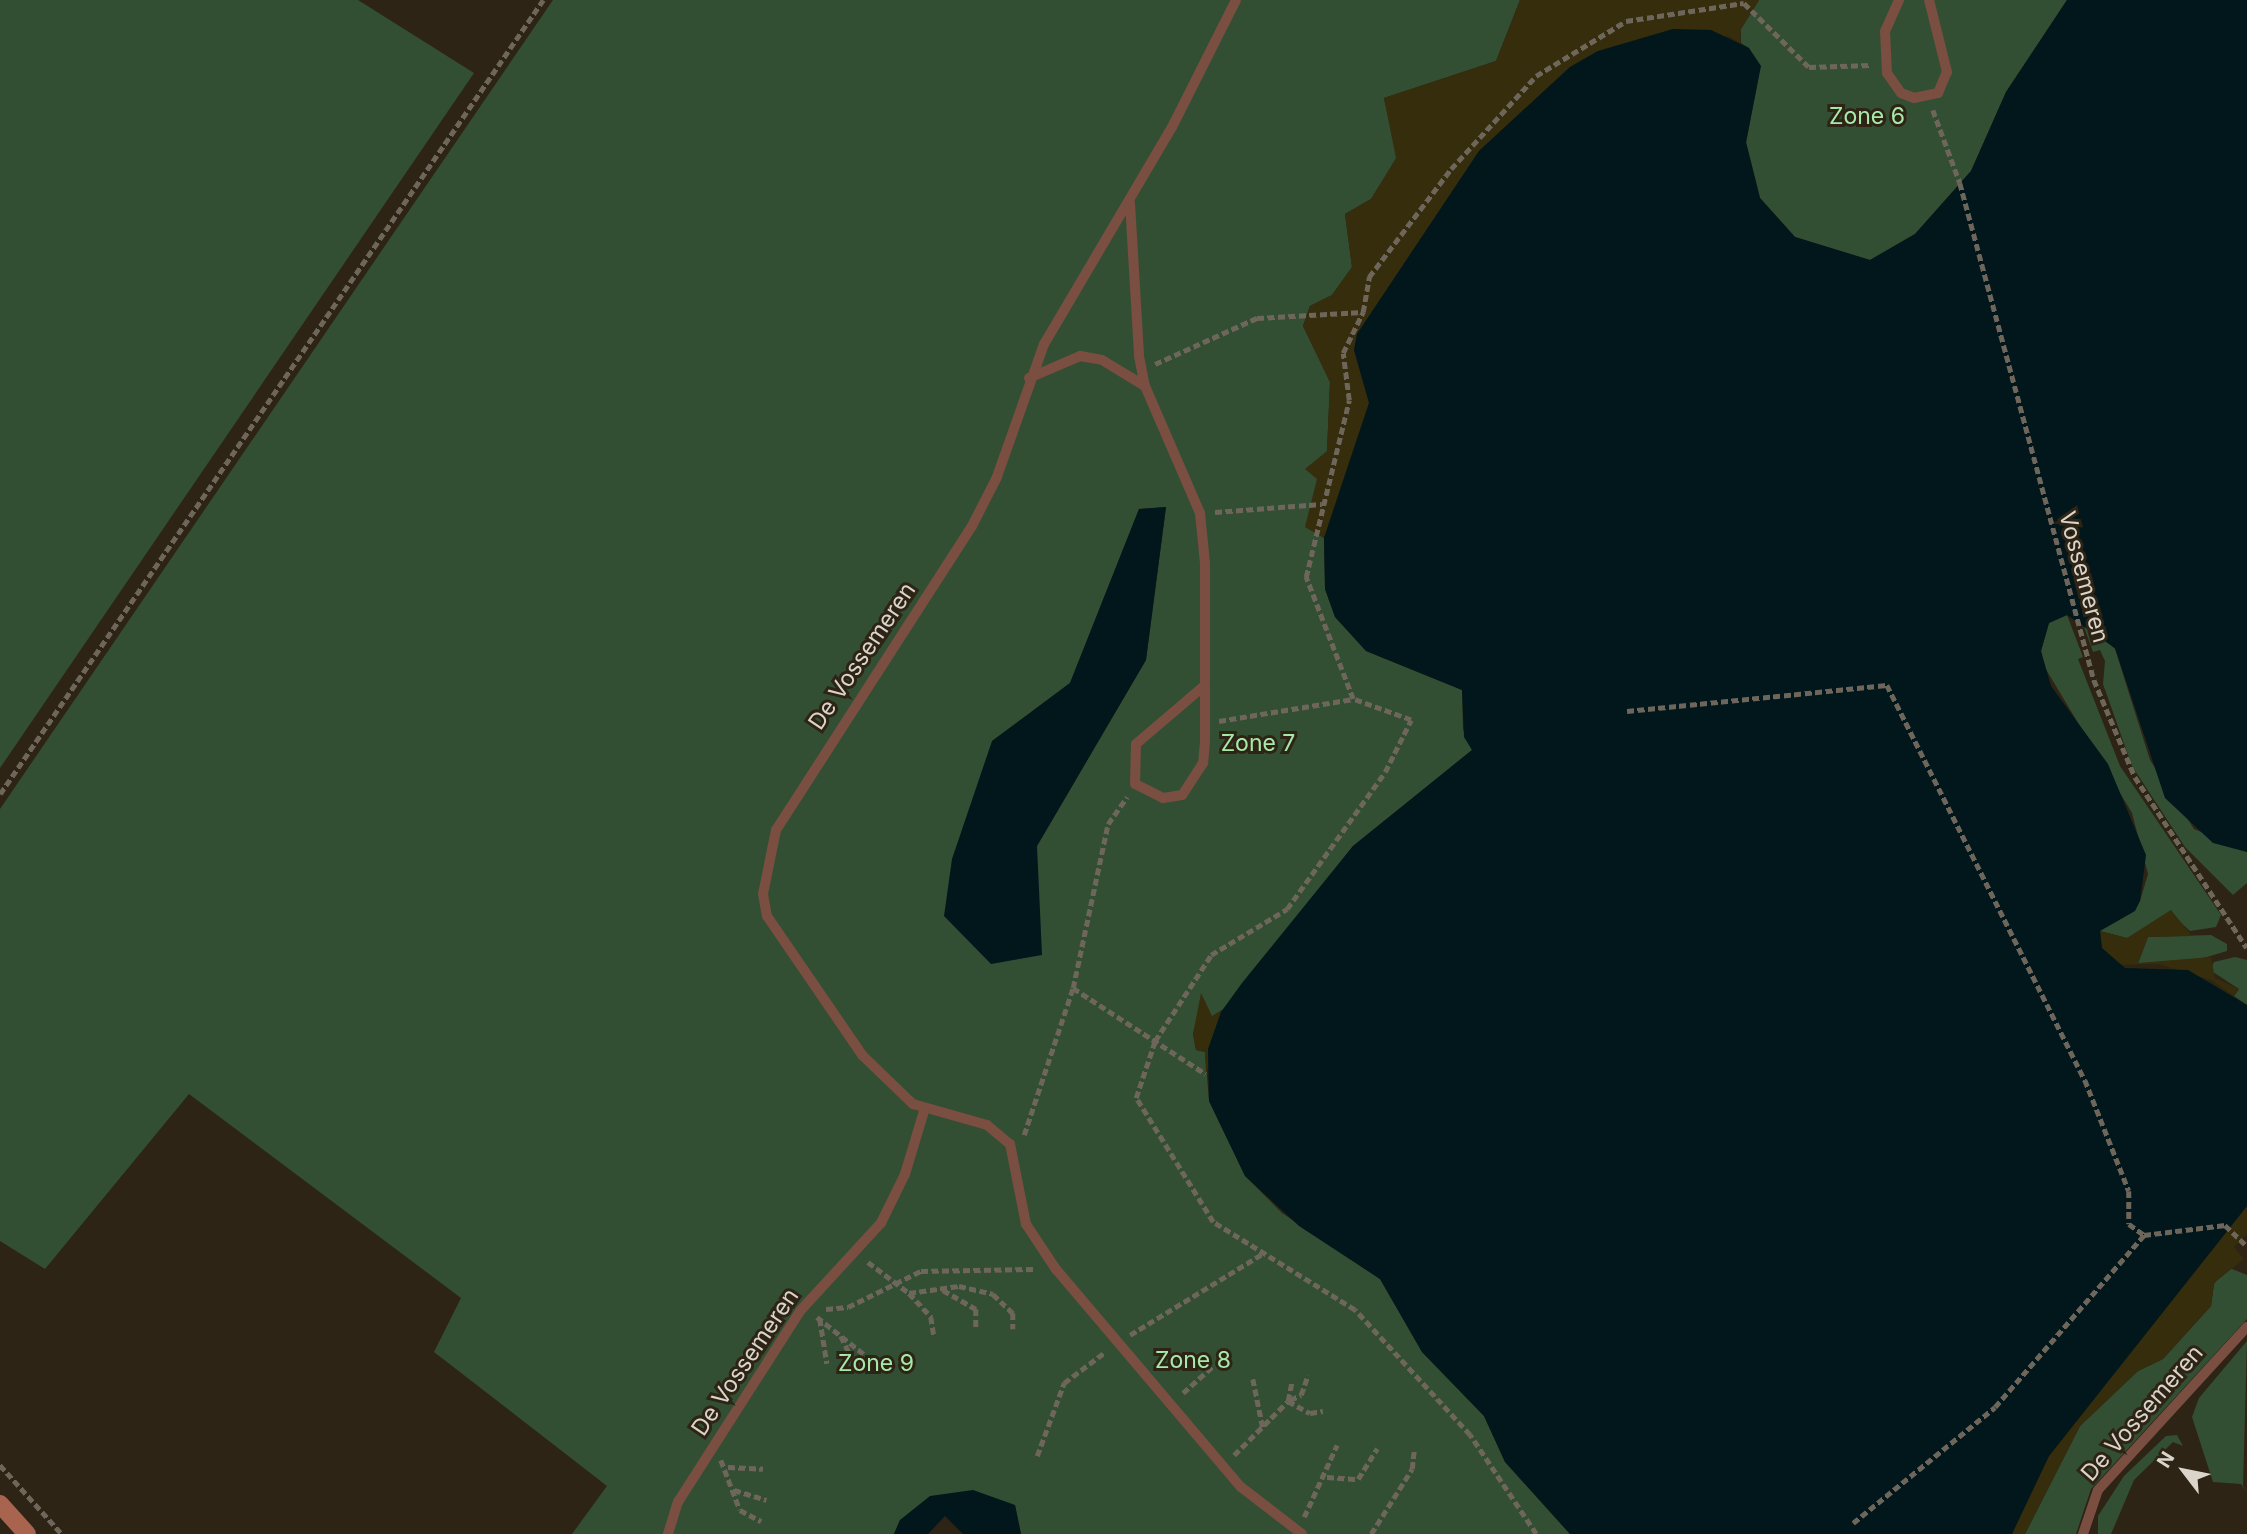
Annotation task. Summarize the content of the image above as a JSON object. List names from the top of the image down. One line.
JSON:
{"streets":{"lane":["De Vossemeren"],"path":["Vossemeren"]},"parks":["Zone 6","Zone 7","Zone 8","Zone 9"],"north":"top left"}
